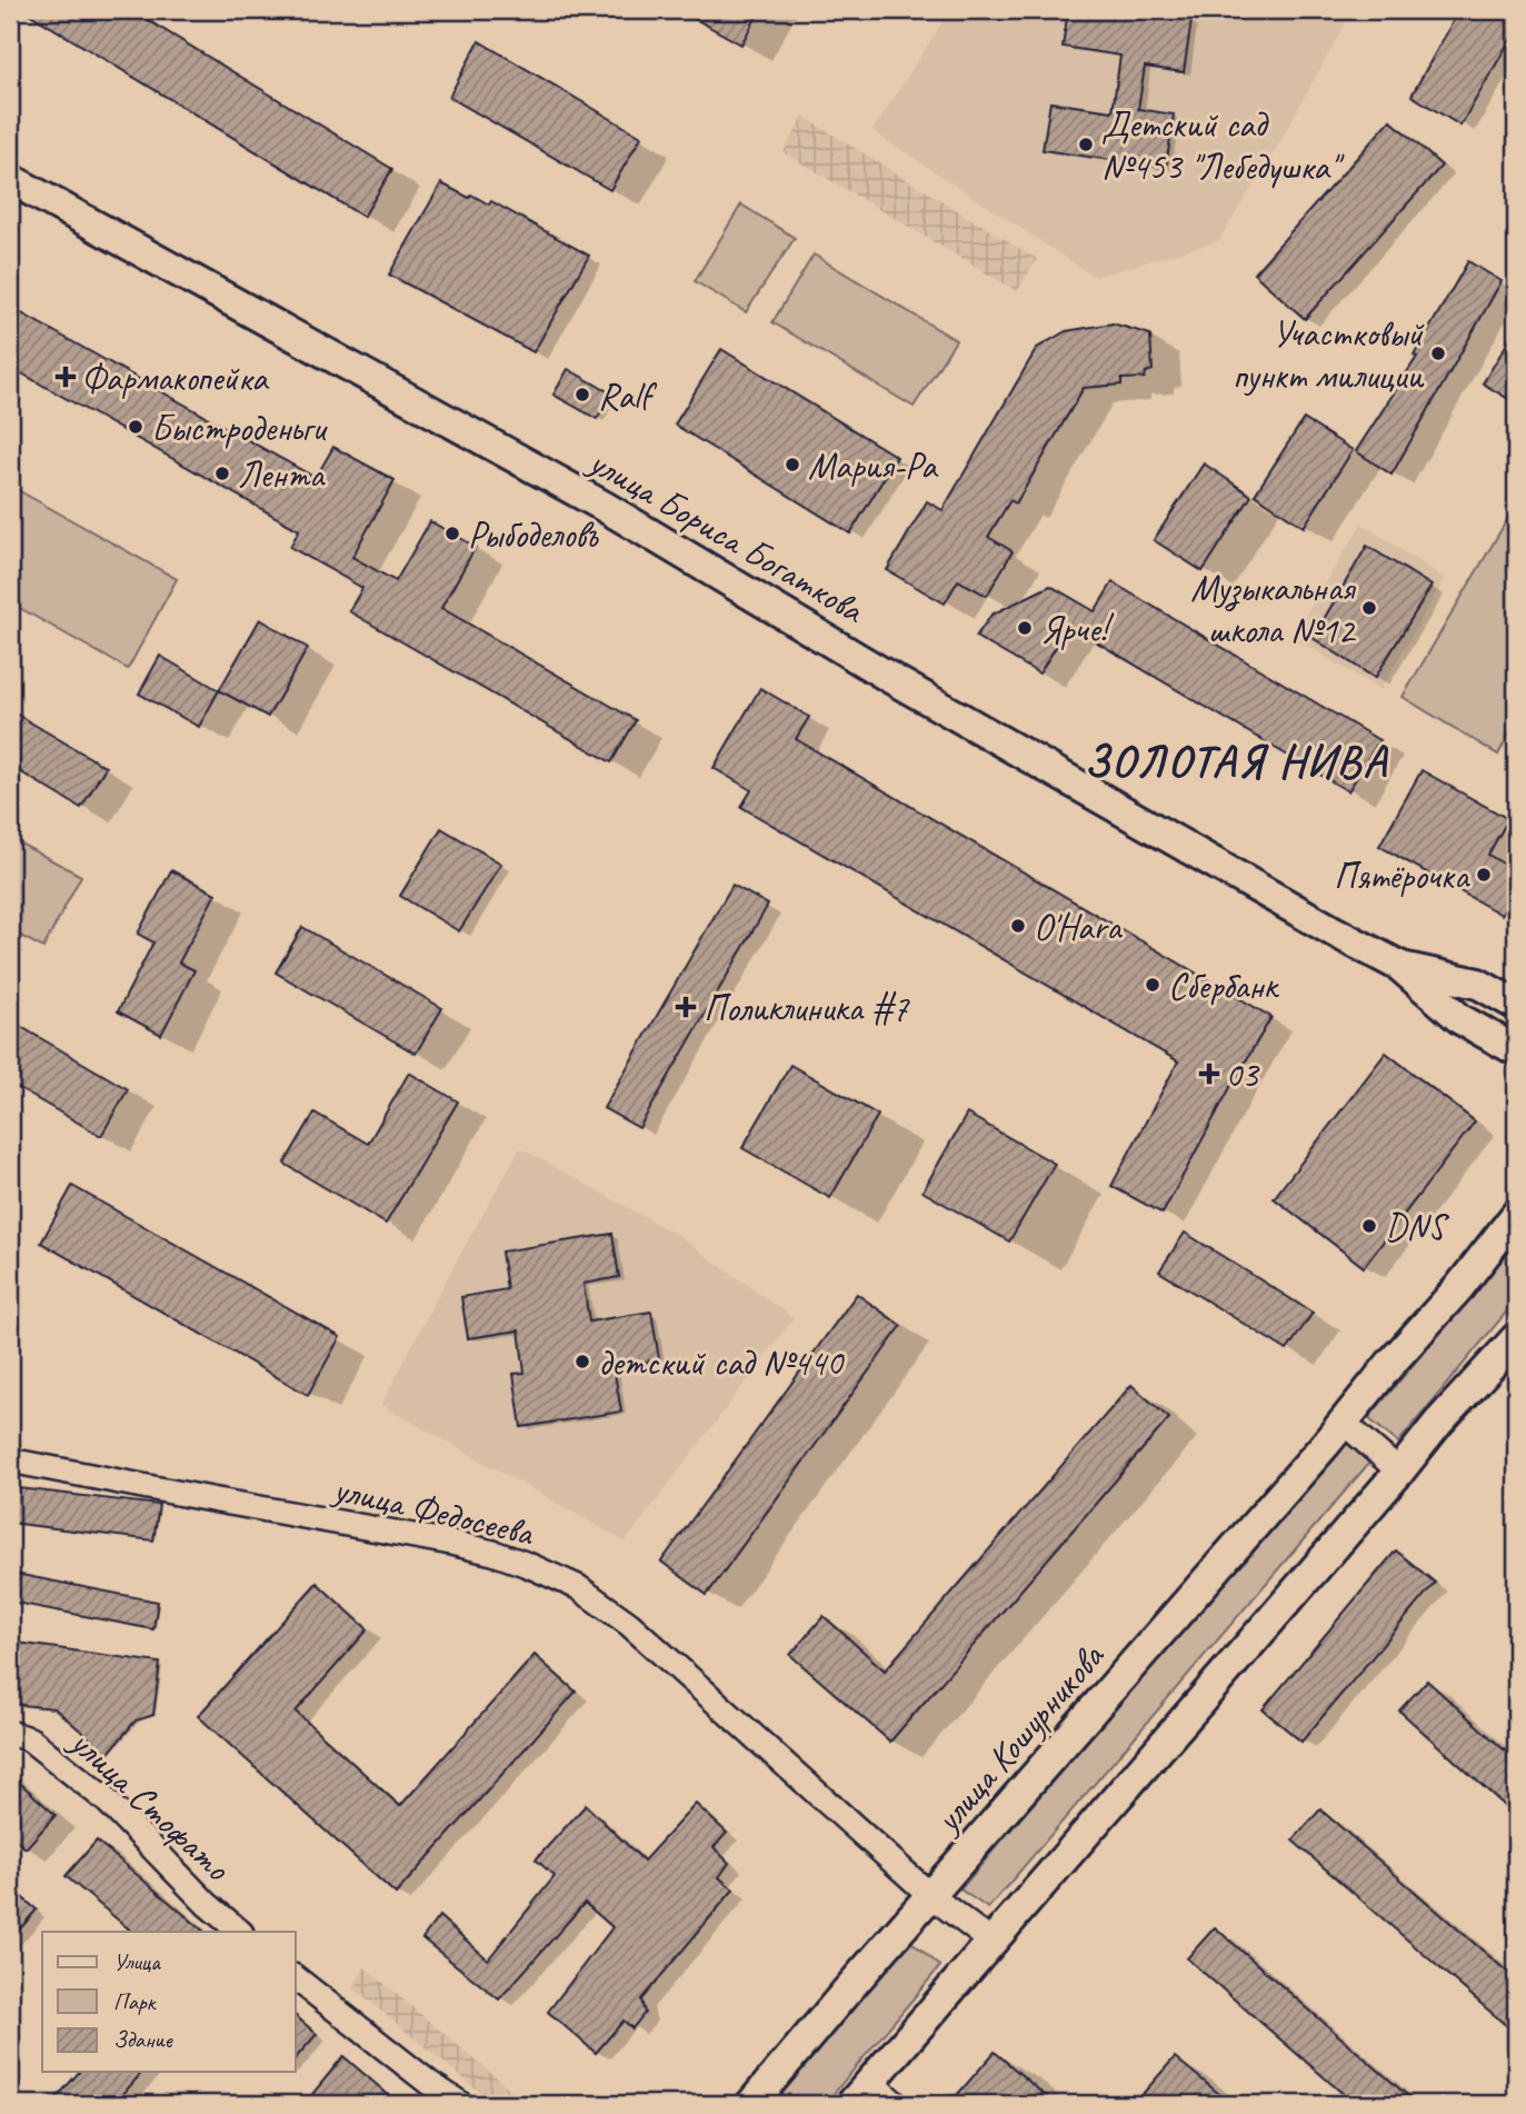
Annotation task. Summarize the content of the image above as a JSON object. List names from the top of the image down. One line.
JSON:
{"streets":{"main road":["улица Бориса Богаткова","улица Кошурникова"],"street":["улица Федосеева","улица Стофато"]},"crossings":[["улица Федосеева","улица Кошурникова"]],"districts":["ЗОЛОТАЯ НИВА"],"places":{"other":["Детский сад №453 \"Лебедушка\"","Участковый пункт милиции","Ralf","Быстроденьги","Мария-Ра","Лента","Рыбоделовъ","Музыкальная школа №12","Ярче!","Пятёрочка","O'Hara","Сбербанк","DNS","детский сад №440"],"health":["Фармакопейка","Поликлиника #7","03"]},"legend":["Улица","Парк","Здание"]}
